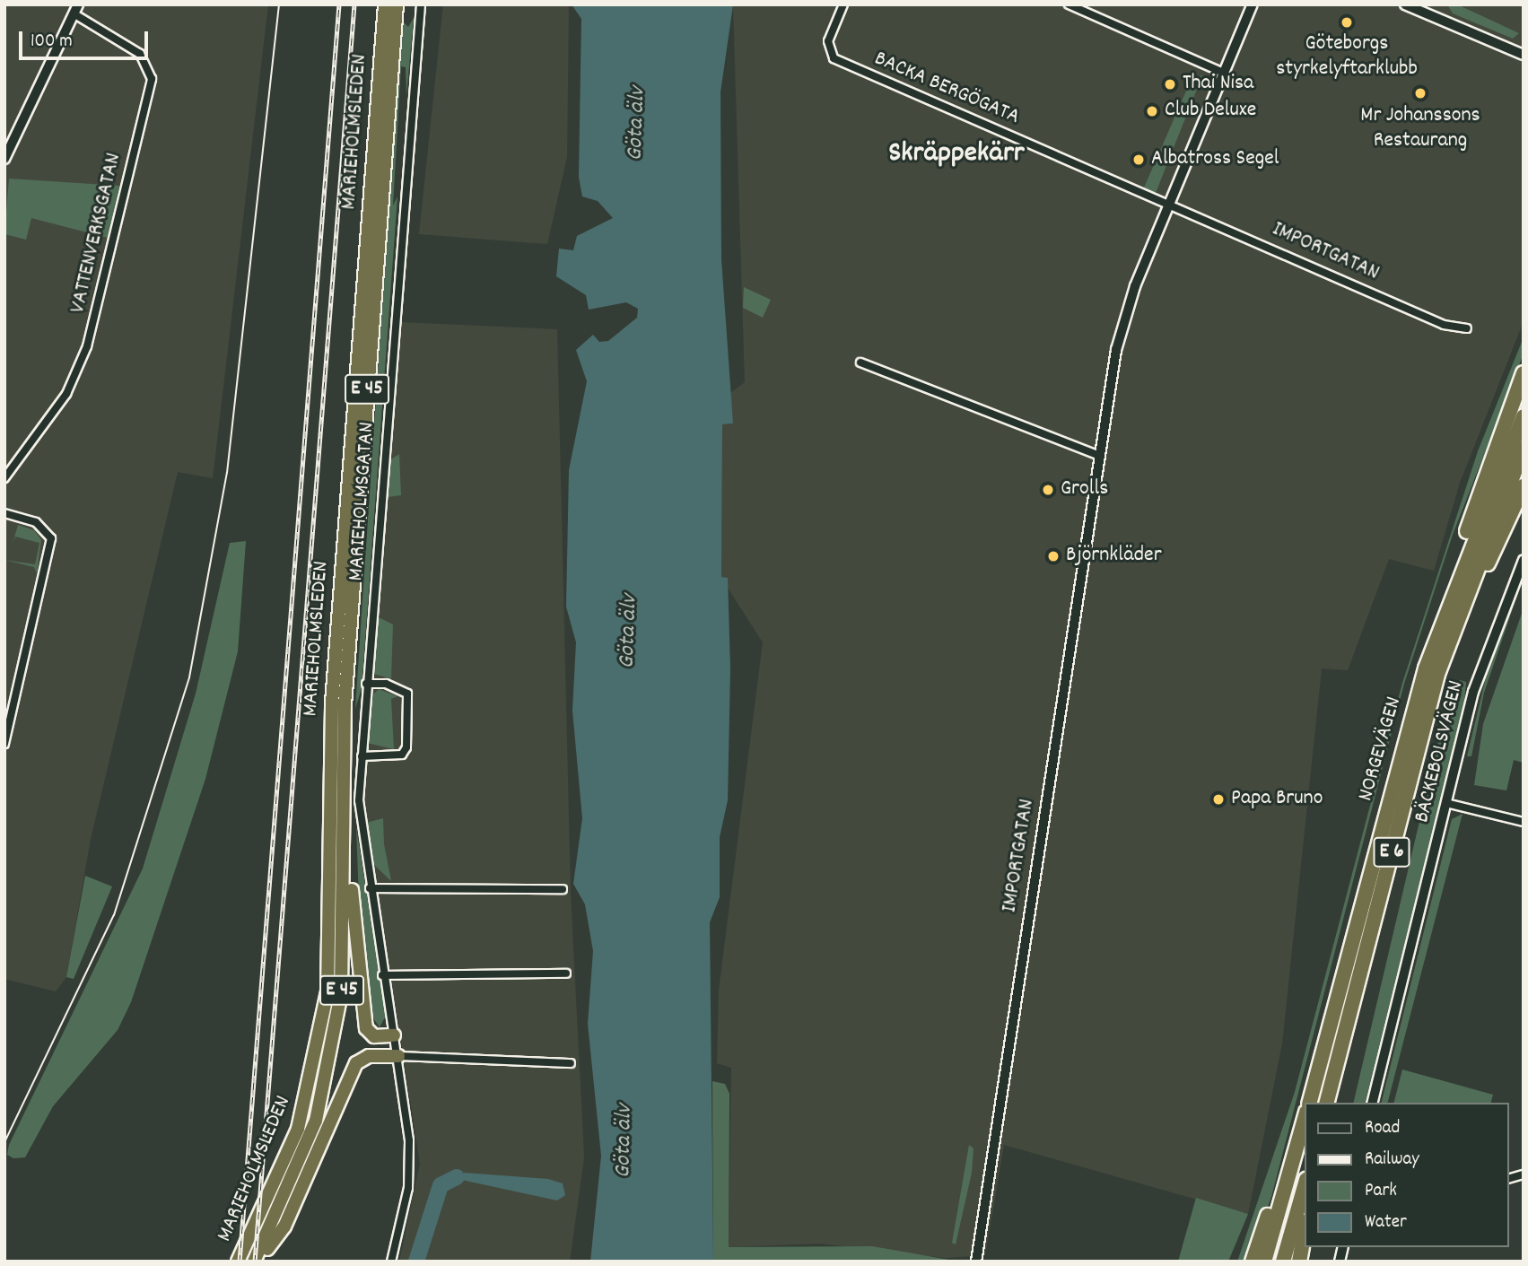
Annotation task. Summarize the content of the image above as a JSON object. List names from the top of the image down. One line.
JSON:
{"streets":{"highway":["MARIEHOLMSLEDEN","E 45","NORGEVÄGEN","E 6"],"street":["BACKA BERGÖGATA","VATTENVERKSGATAN","IMPORTGATAN","MARIEHOLMSGATAN","BÄCKEBOLSVÄGEN"]},"crossings":[["BACKA BERGÖGATA","IMPORTGATAN"]],"districts":["Skräppekärr"],"water":["Göta älv"],"places":["Göteborgs styrkelyftarklubb","Thai Nisa","Mr Johanssons Restaurang","Club Deluxe","Albatross Segel","Grolls","Björnkläder","Papa Bruno"],"legend":["Road","Railway","Park","Water"],"scale_bar":"100 m"}
